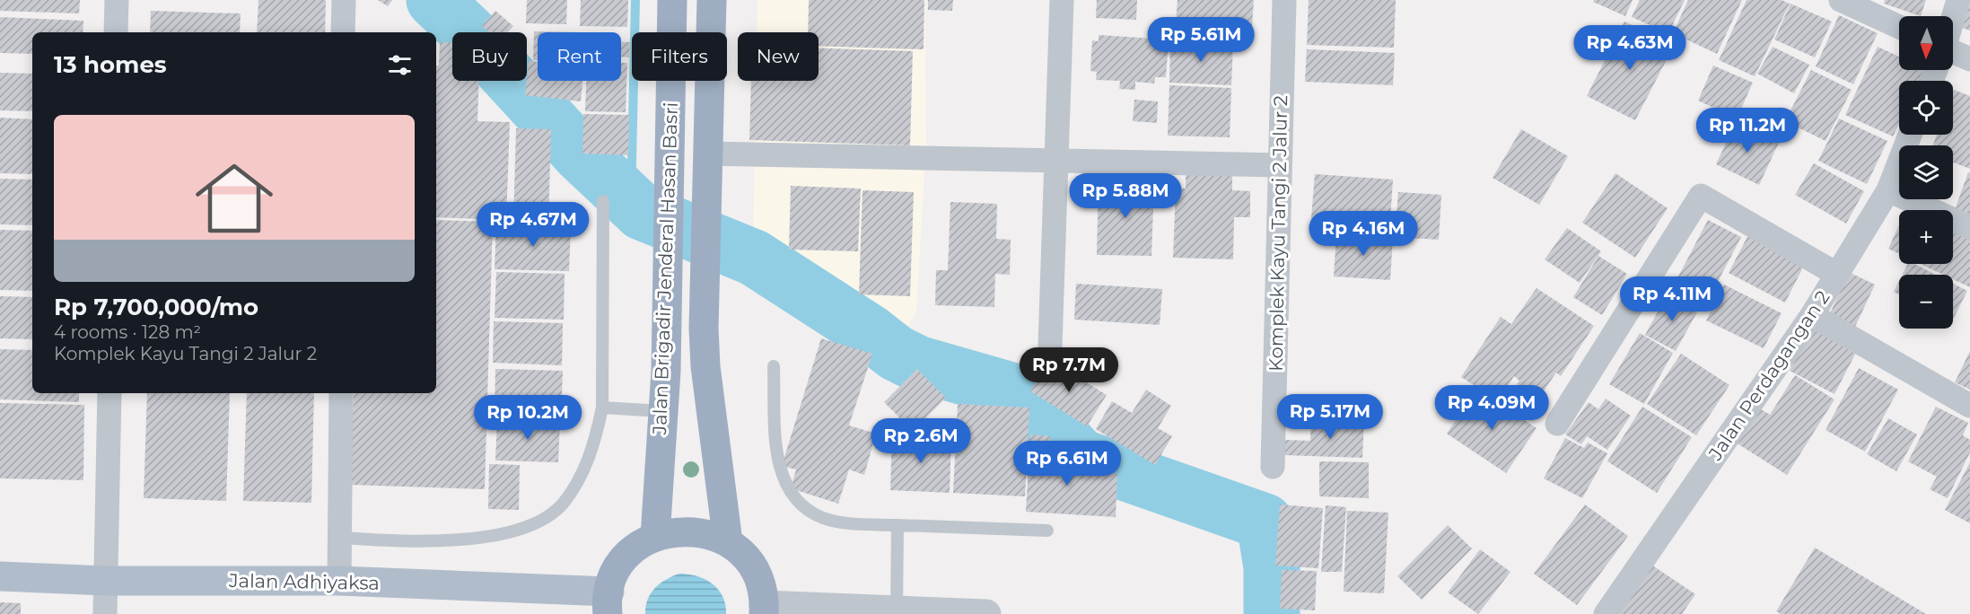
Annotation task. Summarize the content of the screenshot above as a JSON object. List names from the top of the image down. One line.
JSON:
{"streets":{"highway":["Jalan Brigadir Jenderal Hasan Basri"],"main road":["Jalan Adhiyaksa"],"street":["Komplek Kayu Tangi 2 Jalur 2","Jalan Perdagangan 2"]},"north":"bottom","page":{"map_buttons":["+","−"],"price":["Rp 5.61M","Rp 4.63M","Rp 11.2M","Rp 5.88M","Rp 4.67M","Rp 4.16M","Rp 4.11M","Rp 7.7M","Rp 4.09M","Rp 5.17M","Rp 10.2M","Rp 2.6M","Rp 6.61M"],"chip":["Buy","Rent","Filters","New"],"heading":"13 homes","list":[{"name":"Rp 7,700,000/mo","note":"4 rooms · 128 m² · Komplek Kayu Tangi 2 Jalur 2"}]}}
